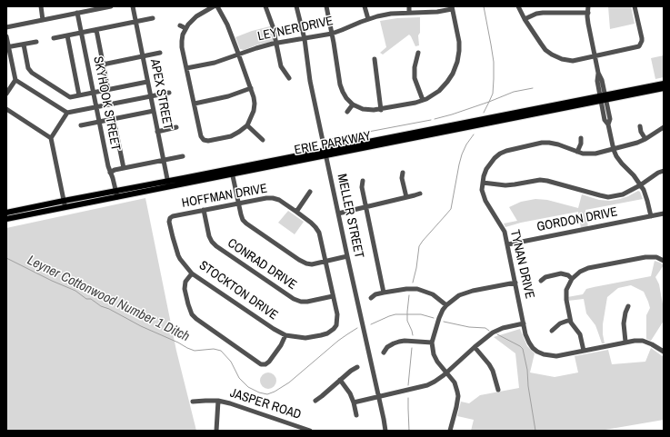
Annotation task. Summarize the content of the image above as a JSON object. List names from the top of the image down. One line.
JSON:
{"streets":{"main road":["ERIE PARKWAY"],"street":["LEYNER DRIVE","APEX STREET","SKYHOOK STREET","HOFFMAN DRIVE","MELLER STREET","GORDON DRIVE","CONRAD DRIVE","TYNAN DRIVE","STOCKTON DRIVE","JASPER ROAD"]},"crossings":[["LEYNER DRIVE","MELLER STREET"],["APEX STREET","ERIE PARKWAY"],["SKYHOOK STREET","ERIE PARKWAY"],["ERIE PARKWAY","MELLER STREET"],["HOFFMAN DRIVE","CONRAD DRIVE"],["HOFFMAN DRIVE","STOCKTON DRIVE"],["GORDON DRIVE","TYNAN DRIVE"]],"water":["Leyner Cottonwood Number 1 Ditch"]}
